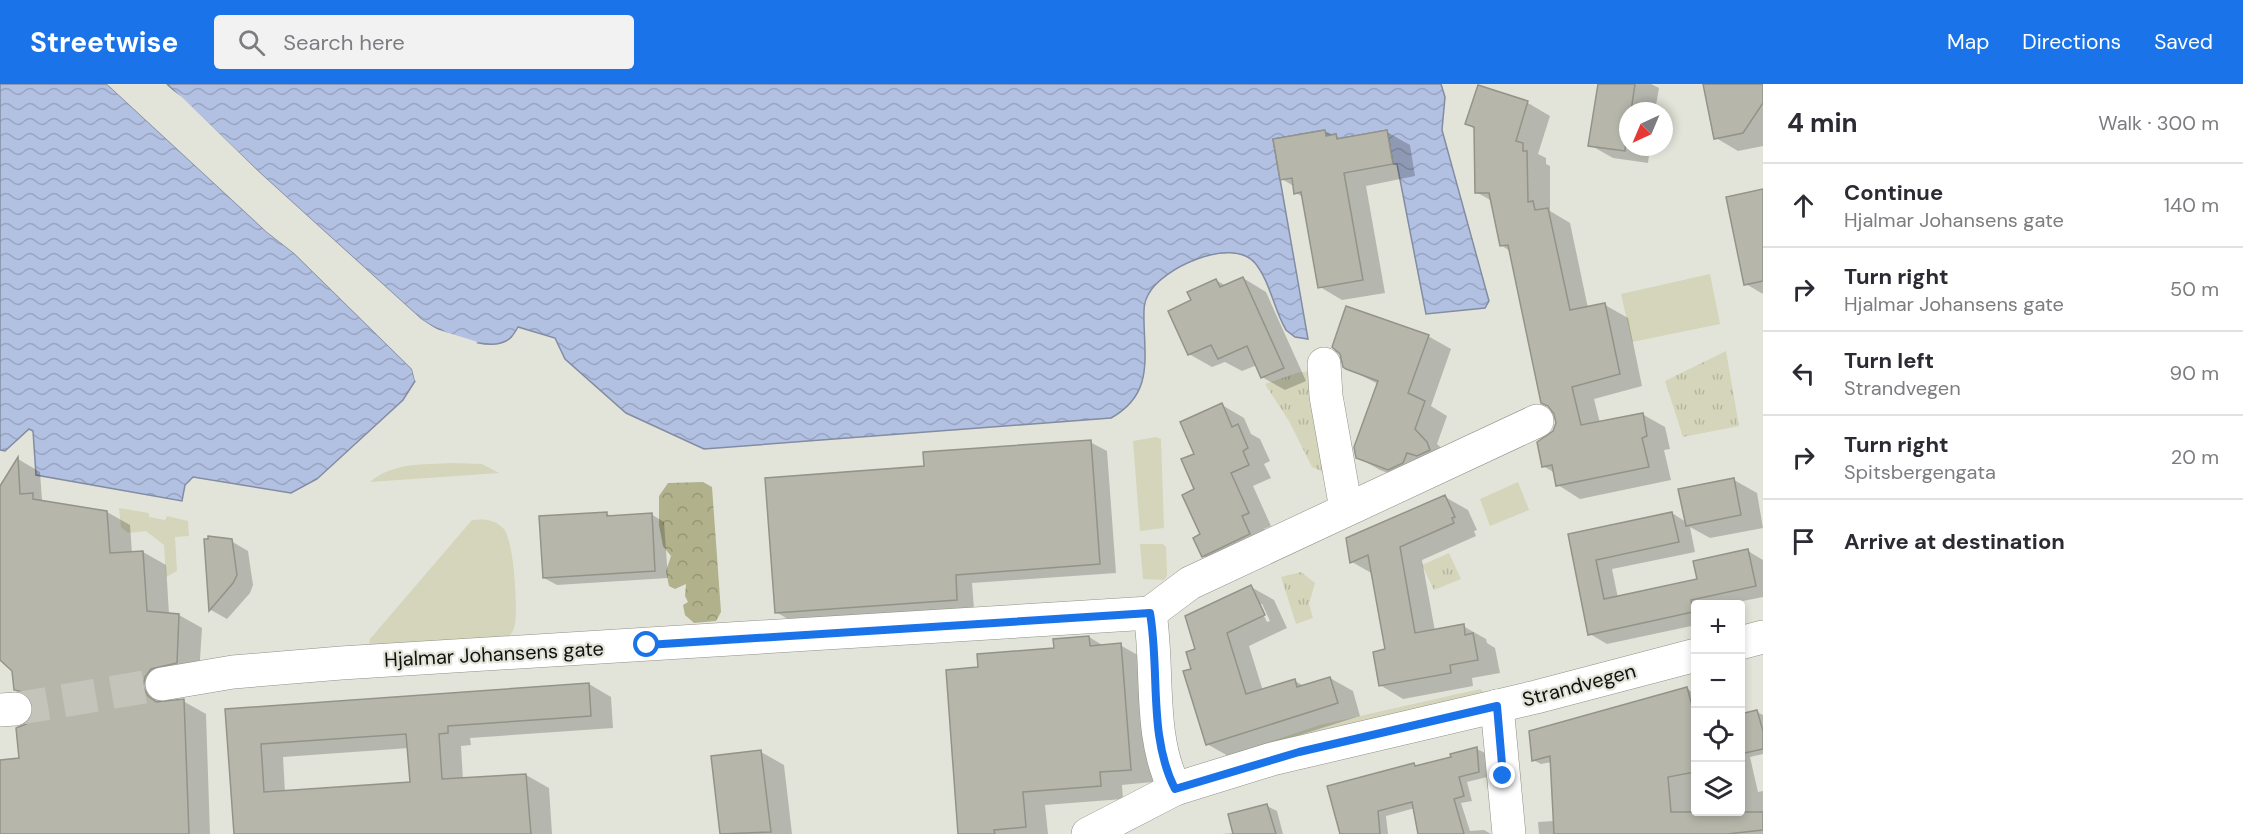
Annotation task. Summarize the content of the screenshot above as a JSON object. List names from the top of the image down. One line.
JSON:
{"streets":{"street":["Hjalmar Johansens gate","Strandvegen"]},"north":"bottom left","page":{"header":"Streetwise","search":"Search here","nav":["Map","Directions","Saved"],"heading":["4 min","Walk · 300 m"],"list":[["Continue","Hjalmar Johansens gate","140 m"],["Turn right","Hjalmar Johansens gate","50 m"],["Turn left","Strandvegen","90 m"],["Turn right","Spitsbergengata","20 m"],"Arrive at destination"],"map_buttons":["+","−"]}}
